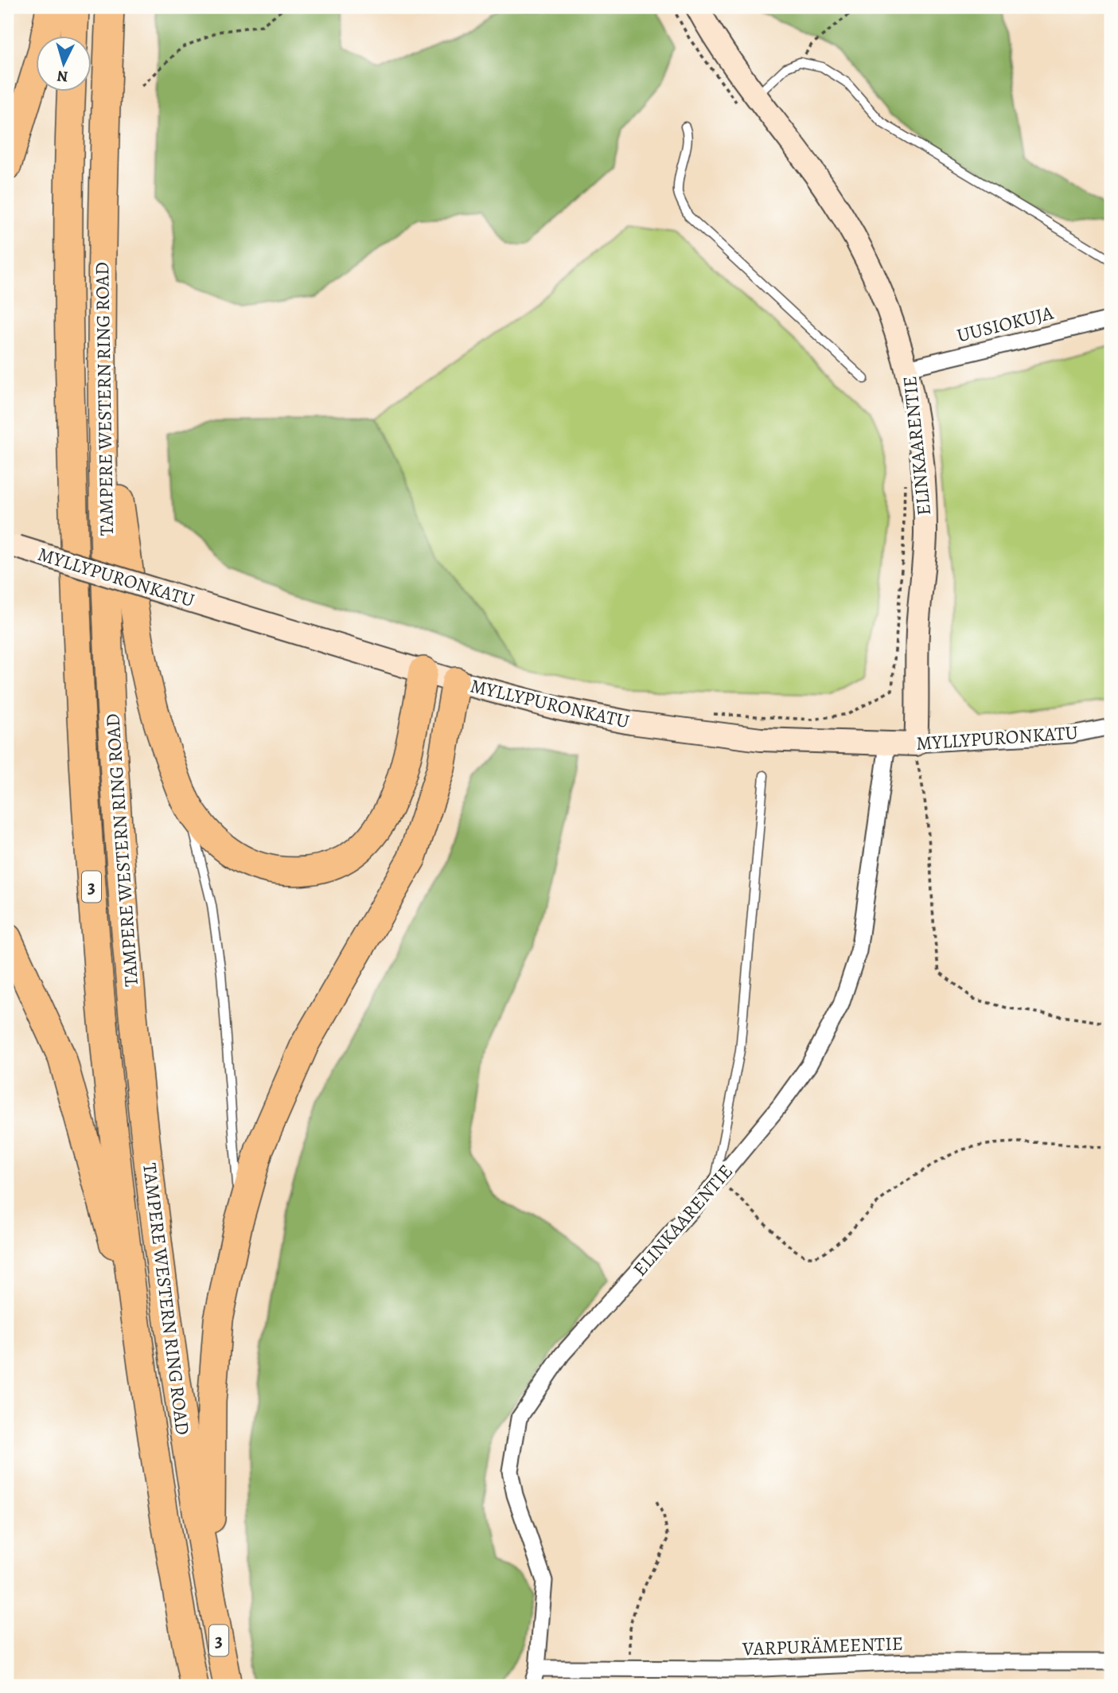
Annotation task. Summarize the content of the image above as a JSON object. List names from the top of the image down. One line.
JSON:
{"streets":{"highway":["TAMPERE WESTERN RING ROAD","3"],"street":["UUSIOKUJA","ELINKAARENTIE","MYLLYPURONKATU","VARPURÄMEENTIE"]},"crossings":[["UUSIOKUJA","ELINKAARENTIE"],["ELINKAARENTIE","MYLLYPURONKATU"],["ELINKAARENTIE","VARPURÄMEENTIE"]],"north":"bottom"}
